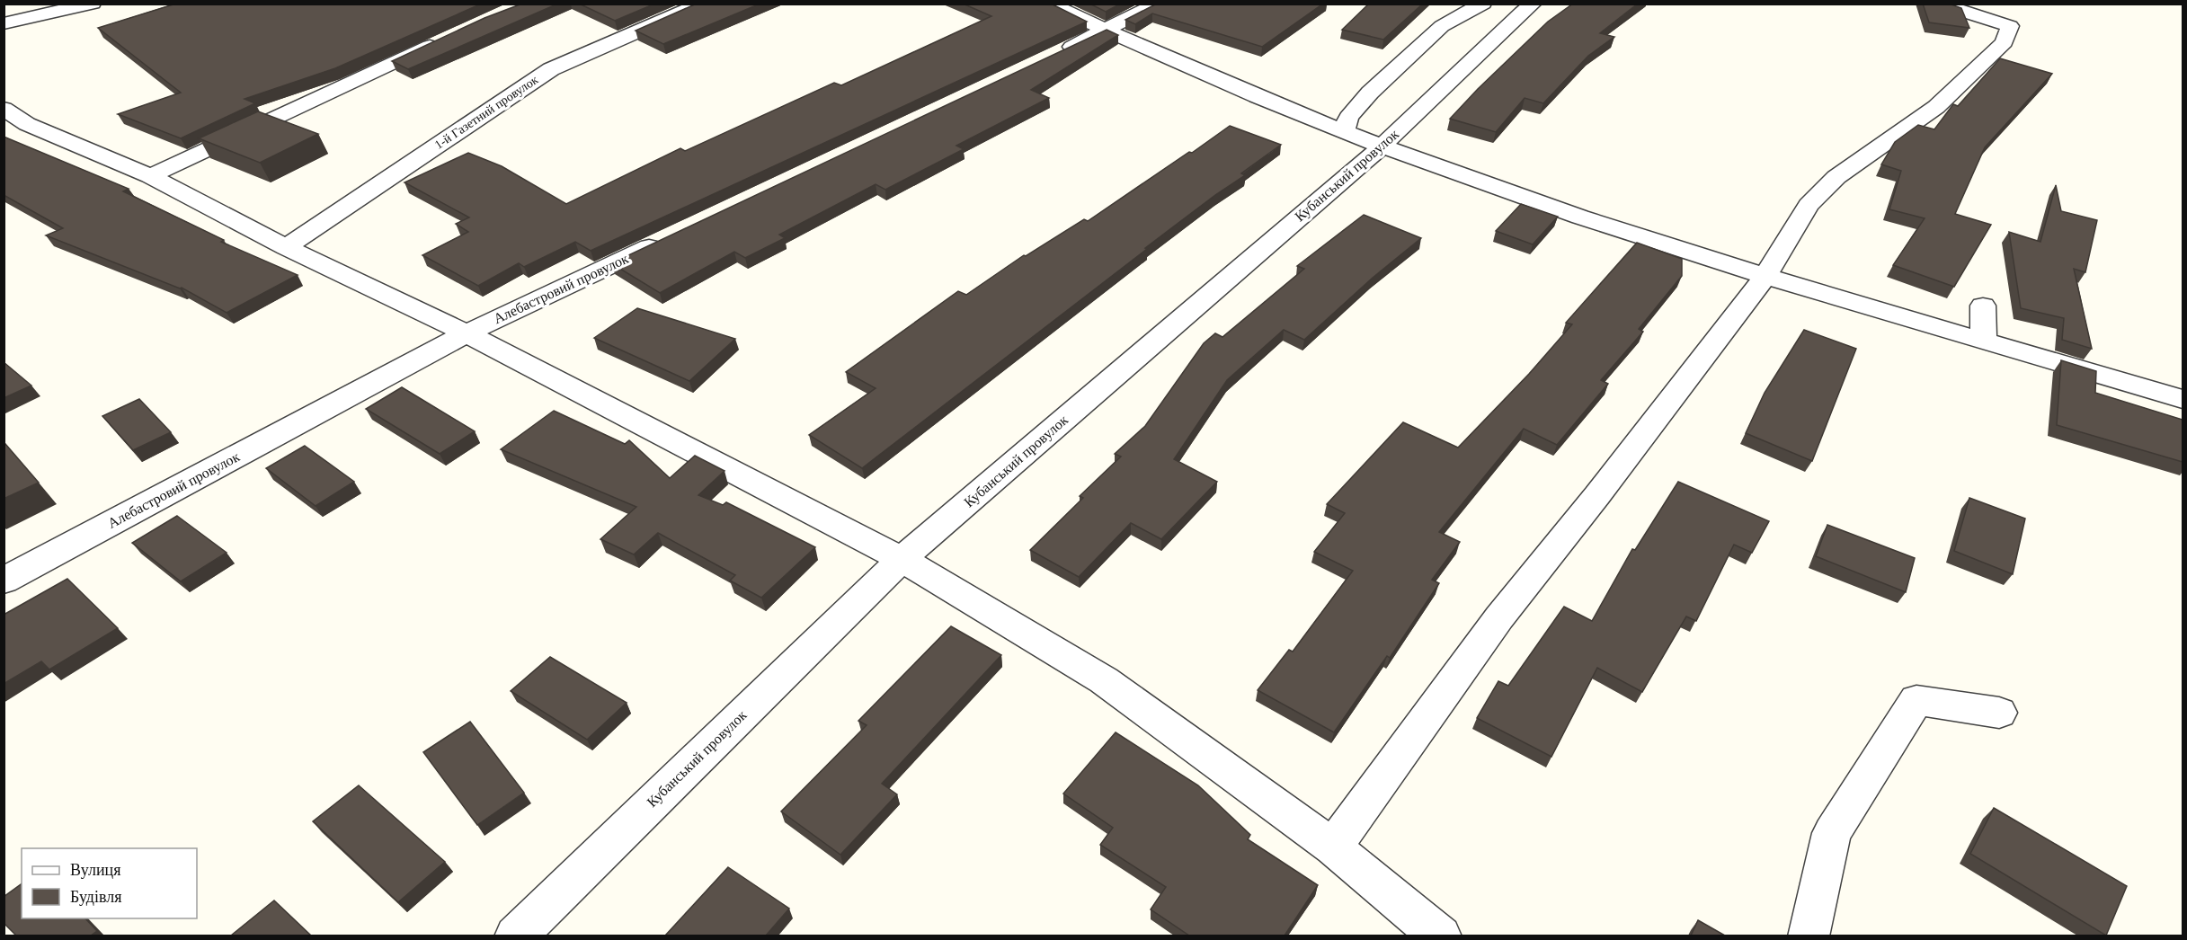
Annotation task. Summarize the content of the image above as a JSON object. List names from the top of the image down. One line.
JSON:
{"streets":{"street":["1-й Газетний провулок","Кубанський провулок","Алебастровий провулок"]},"legend":["Вулиця","Будівля"]}
